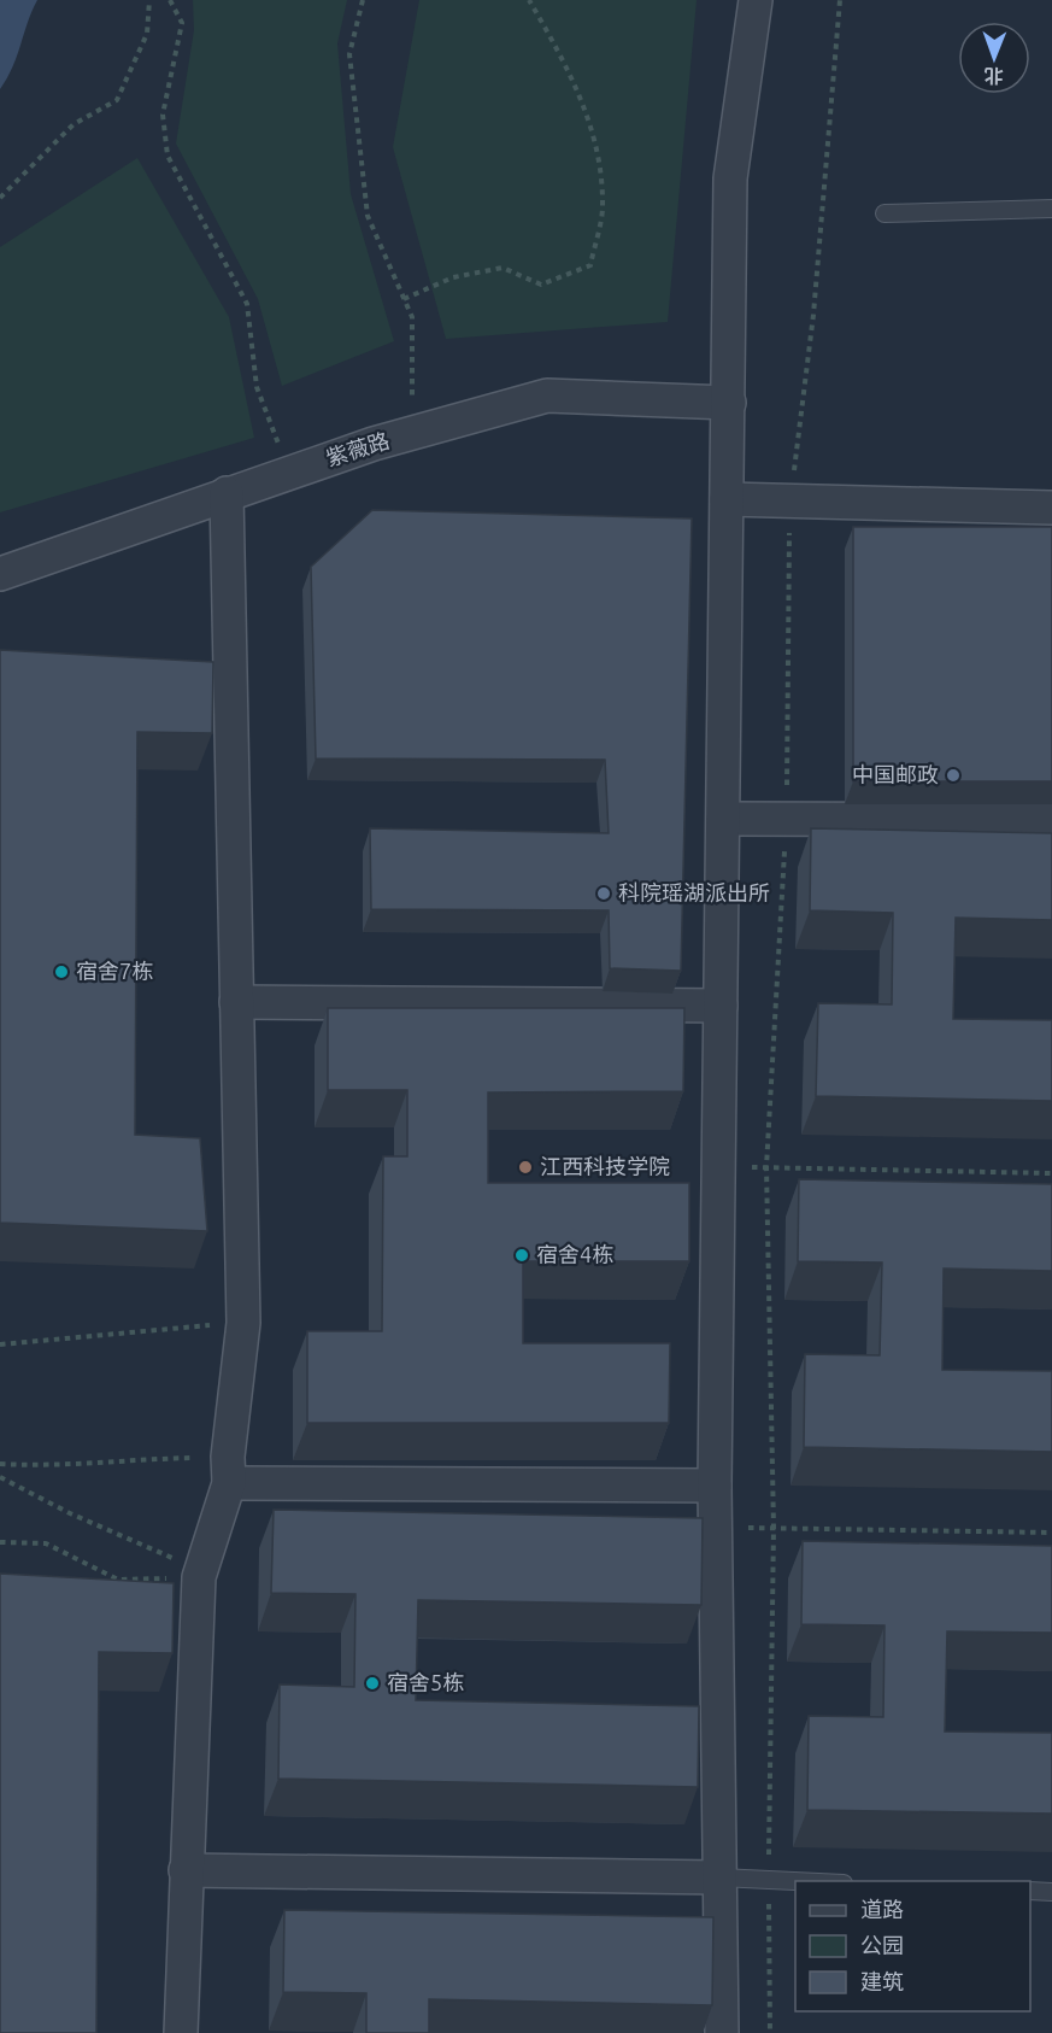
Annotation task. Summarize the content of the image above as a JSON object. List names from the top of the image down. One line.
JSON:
{"streets":{"street":["紫薇路"]},"places":["中国邮政","科院瑶湖派出所","宿舍7栋","江西科技学院","宿舍4栋","宿舍5栋"],"legend":["道路","公园","建筑"],"north":"bottom"}
